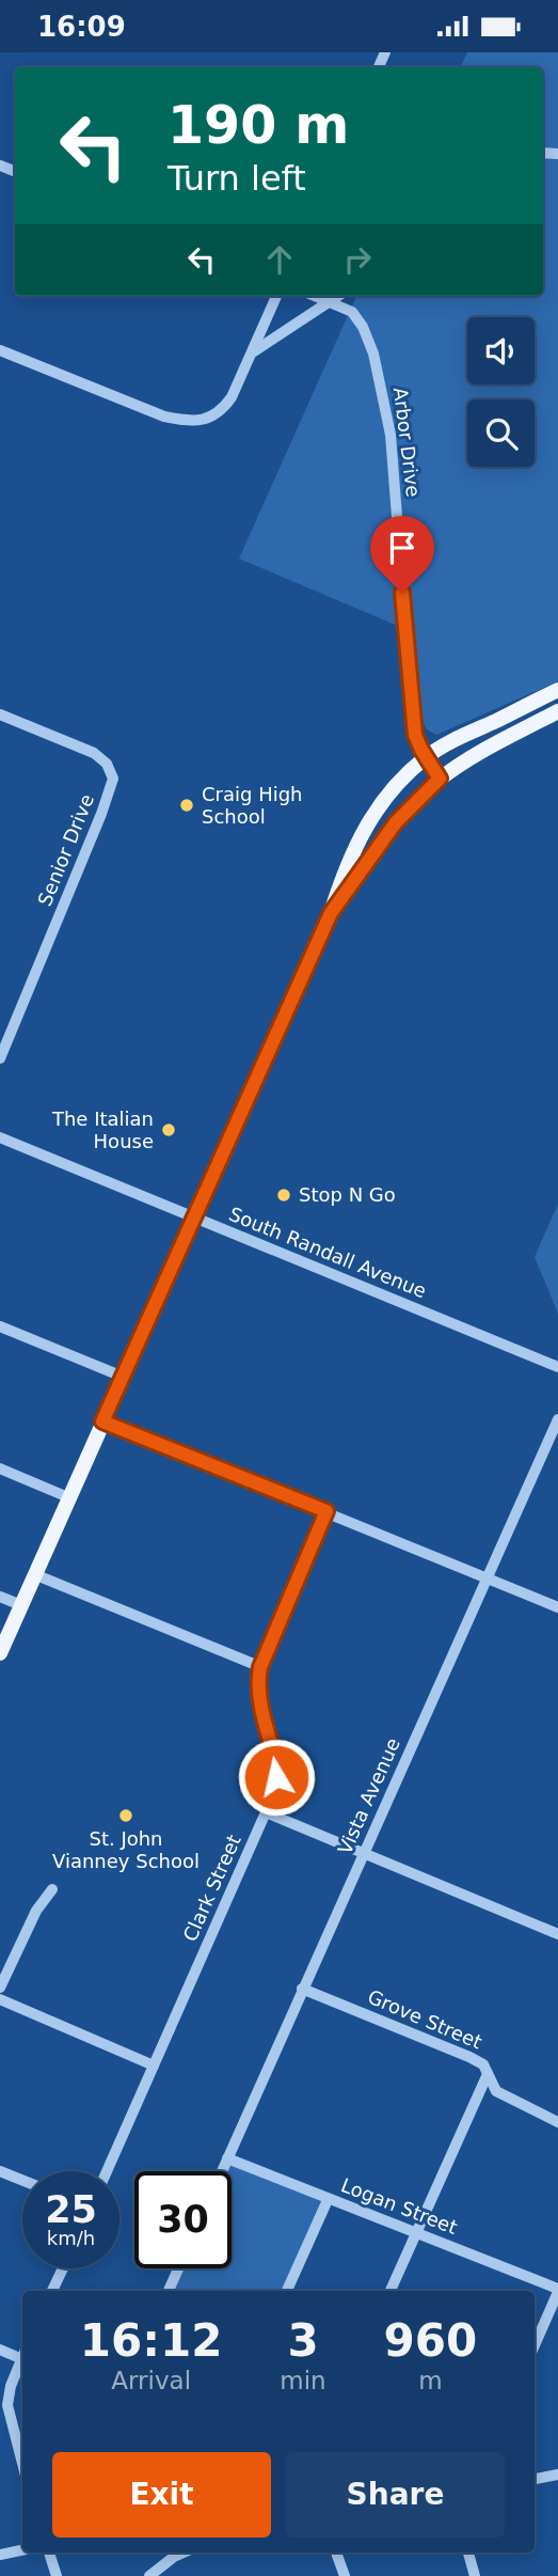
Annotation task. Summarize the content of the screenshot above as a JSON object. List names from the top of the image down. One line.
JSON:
{"streets":{"street":["Arbor Drive","Senior Drive","South Randall Avenue","Vista Avenue","Clark Street","Grove Street","Logan Street"]},"crossings":[["Vista Avenue","Grove Street"],["Vista Avenue","Logan Street"]],"places":["Craig High School","The Italian House","Stop N Go","St. John Vianney School"],"page":{"status":"16:09","turn":["190 m","Turn left"],"speed":"25 km/h","limit":"30","eta":["16:12","Arrival","3","min","960","m"],"buttons":["Exit","Share"]}}
